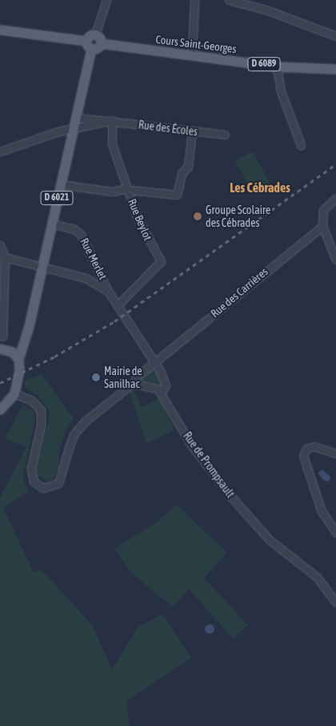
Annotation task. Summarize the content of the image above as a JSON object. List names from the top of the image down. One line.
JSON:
{"streets":{"main road":["Cours Saint-Georges","D 6089","D 6021"],"street":["Rue des Écoles","Rue Beylot","Rue Merlet","Rue des Carrières","Rue de Prompsault"]},"crossings":[["Cours Saint-Georges","D 6021"],["Rue des Écoles","Rue Beylot"],["D 6021","Rue Merlet"],["Rue Beylot","Rue de Prompsault"],["Rue Merlet","Rue de Prompsault"],["Rue des Carrières","Rue de Prompsault"]],"districts":["Les Cébrades"],"places":["Groupe Scolaire des Cébrades","Mairie de Sanilhac"]}
